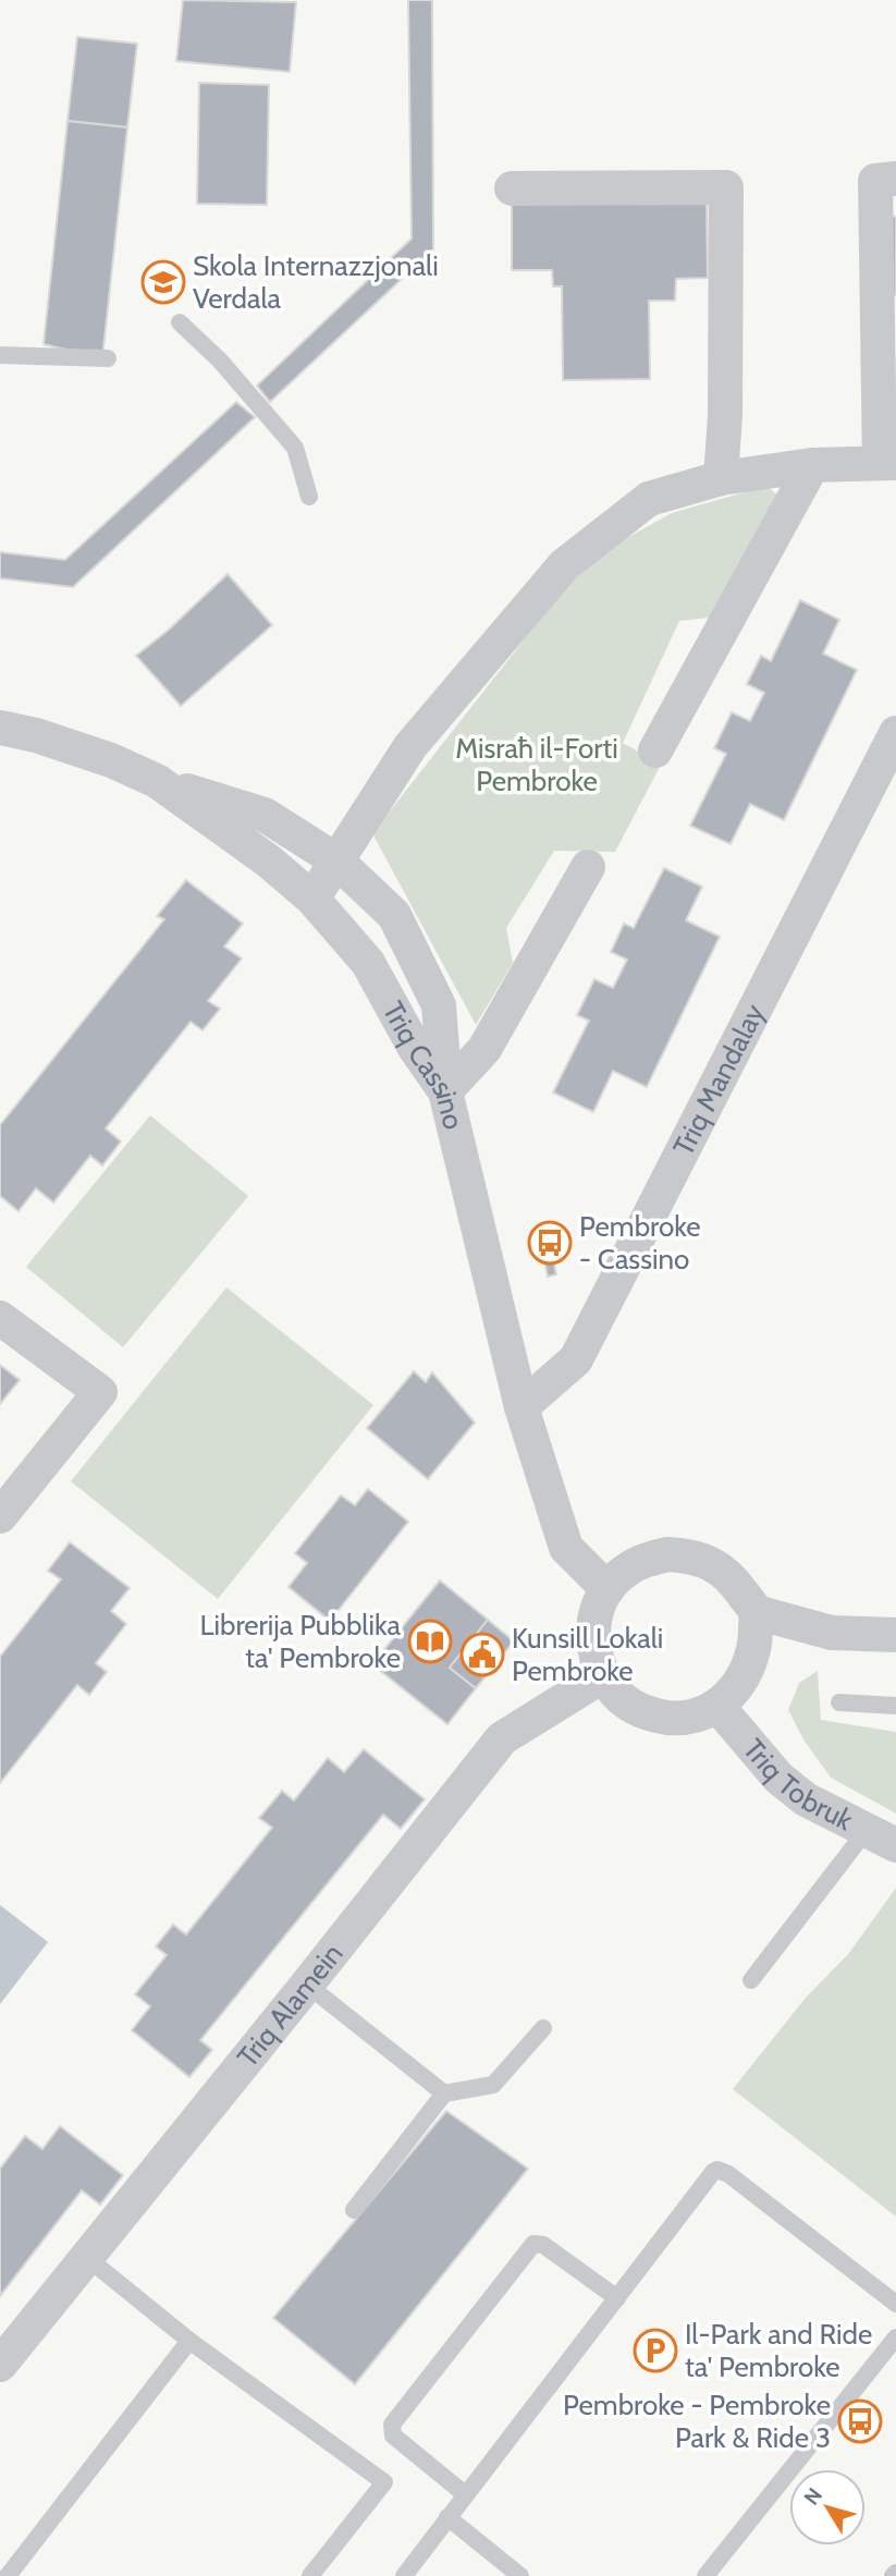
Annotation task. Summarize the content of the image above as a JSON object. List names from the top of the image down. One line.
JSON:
{"streets":{"street":["Triq Cassino","Triq Mandalay","Triq Tobruk","Triq Alamein"]},"crossings":[["Triq Cassino","Triq Mandalay"],["Triq Cassino","Triq Tobruk"],["Triq Cassino","Triq Alamein"],["Triq Tobruk","Triq Alamein"]],"parks":["Misraħ il-Forti Pembroke"],"places":{"school or university":["Skola Internazzjonali Verdala"],"bus stop":["Pembroke - Cassino","Pembroke - Pembroke Park & Ride 3"],"library":["Librerija Pubblika ta' Pembroke"],"public building":["Kunsill Lokali Pembroke"],"parking":["Il-Park and Ride ta' Pembroke"]},"north":"top left"}
